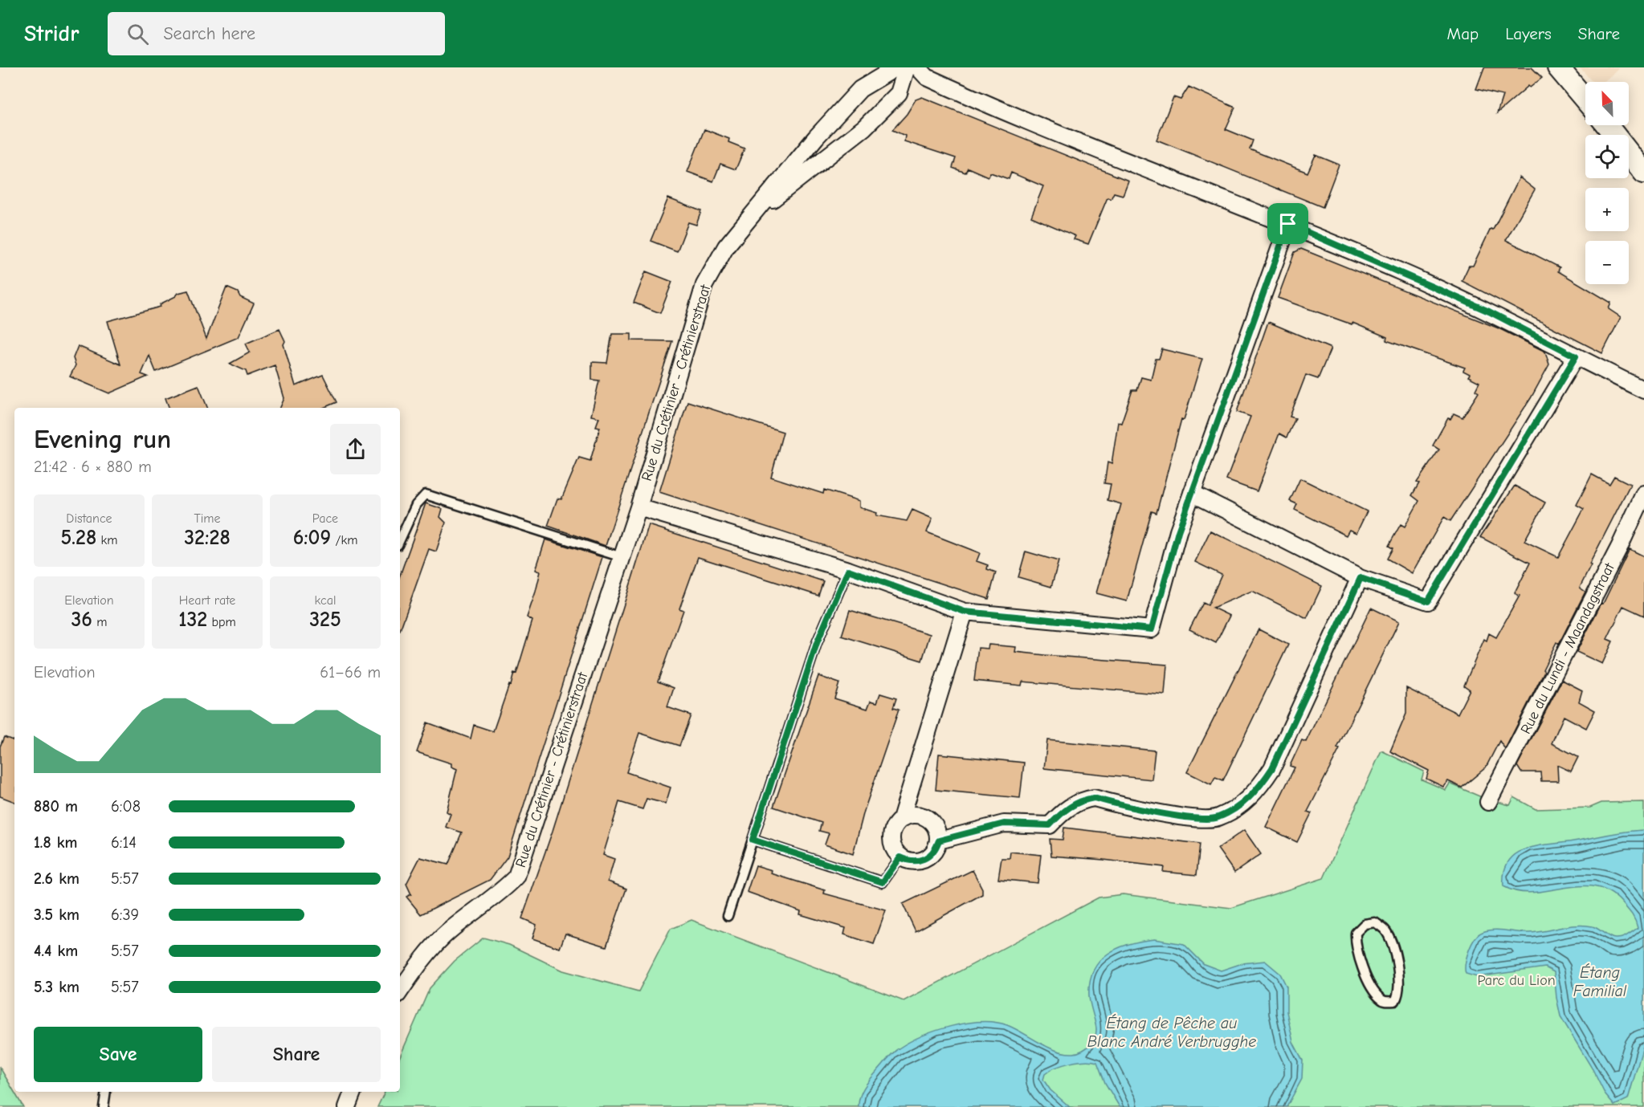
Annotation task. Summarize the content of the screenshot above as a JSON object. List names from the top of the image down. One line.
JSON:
{"streets":{"street":["Rue du Crétinier - Crétinierstraat","Rue du Lundi - Maandagstraat"]},"water":["Étang Familial","Étang de Pêche au Blanc André Verbrugghe"],"parks":["Parc du Lion"],"north":"top left","page":{"header":"Stridr","search":"Search here","nav":["Map","Layers","Share"],"map_buttons":["+","−"],"heading":["Evening run","21:42 · 6 × 880 m"],"stats":[["Distance","5.28 km"],["Time","32:28"],["Pace","6:09 /km"],["Elevation","36 m"],["Heart rate","132 bpm"],["kcal","325"]],"chart":["Elevation","61–66 m"],"list":[{"name":"880 m","note":"6:08"},{"name":"1.8 km","note":"6:14"},{"name":"2.6 km","note":"5:57"},{"name":"3.5 km","note":"6:39"},{"name":"4.4 km","note":"5:57"},{"name":"5.3 km","note":"5:57"}],"buttons":["Save","Share"]}}
